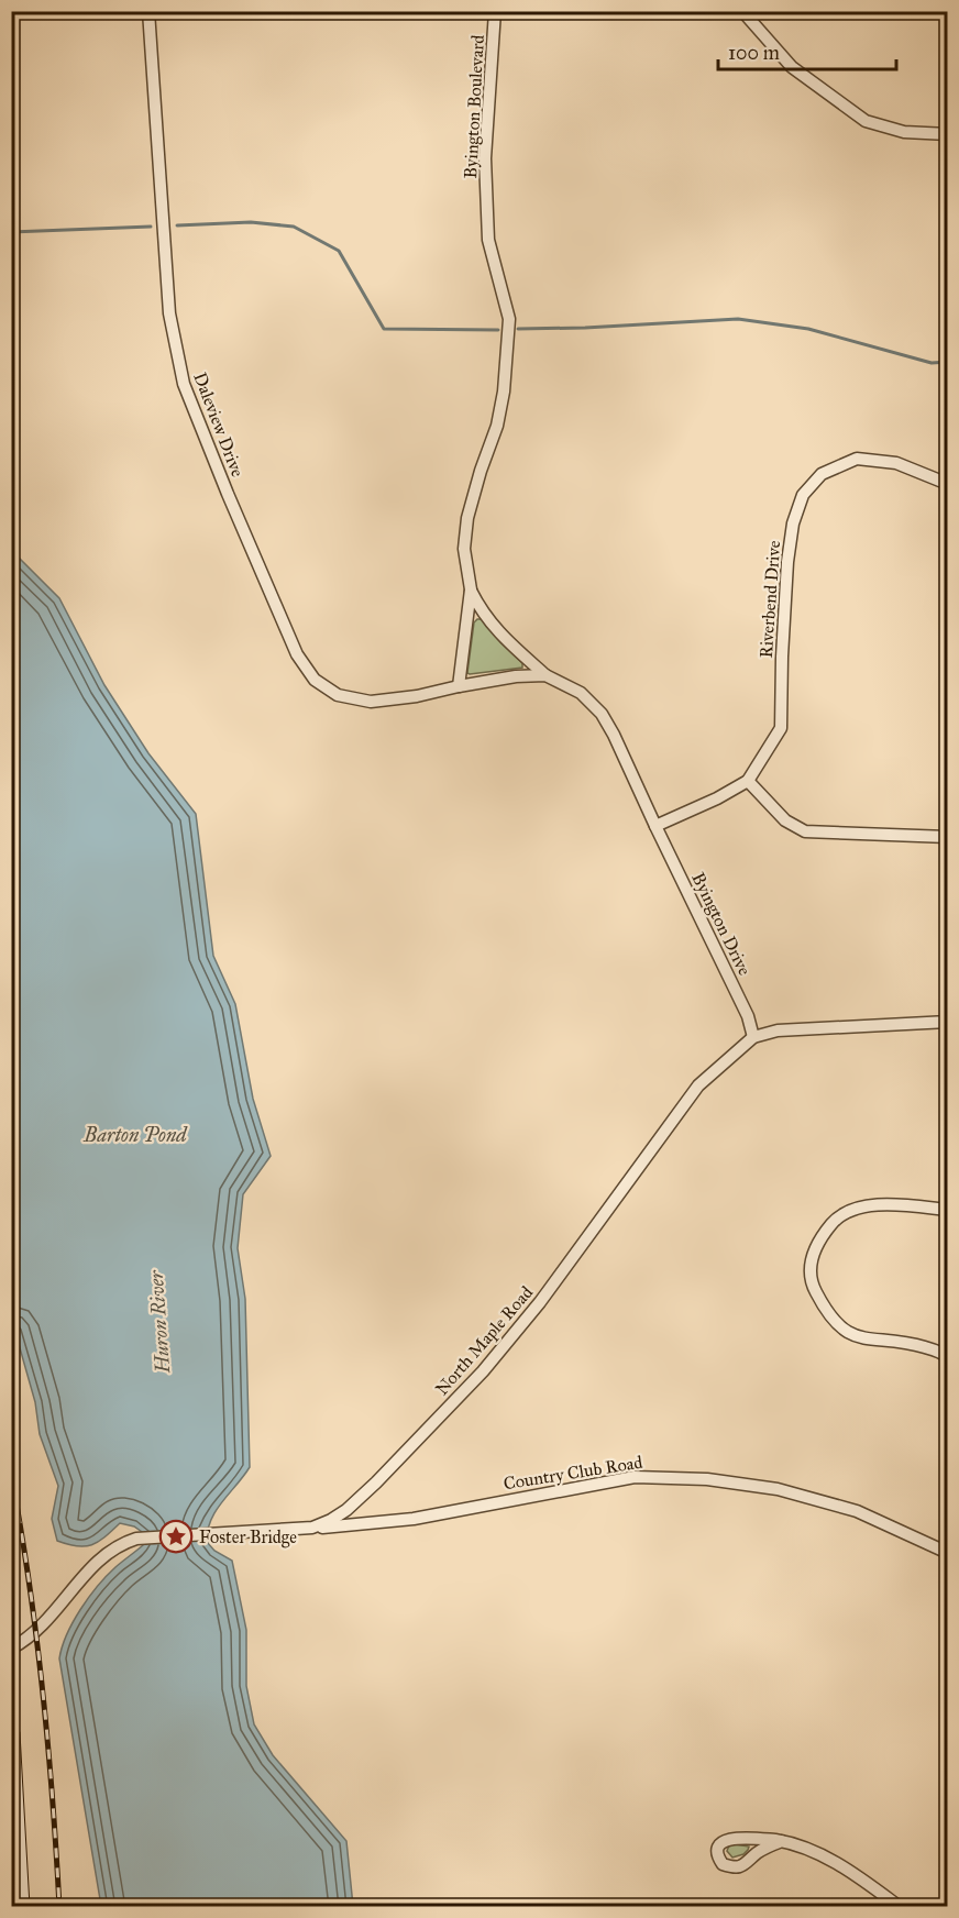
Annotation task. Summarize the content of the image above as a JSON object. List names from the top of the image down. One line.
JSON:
{"streets":{"street":["Byington Boulevard","Daleview Drive","Riverbend Drive","Byington Drive","North Maple Road","Country Club Road"]},"crossings":[["Byington Boulevard","Daleview Drive"],["Byington Boulevard","Riverbend Drive"],["Byington Boulevard","Byington Drive"],["Riverbend Drive","Byington Drive"],["Byington Drive","North Maple Road"],["North Maple Road","Country Club Road"]],"water":["Barton Pond","Huron River"],"places":{"place":["Foster Bridge"]},"scale_bar":"100 m"}
